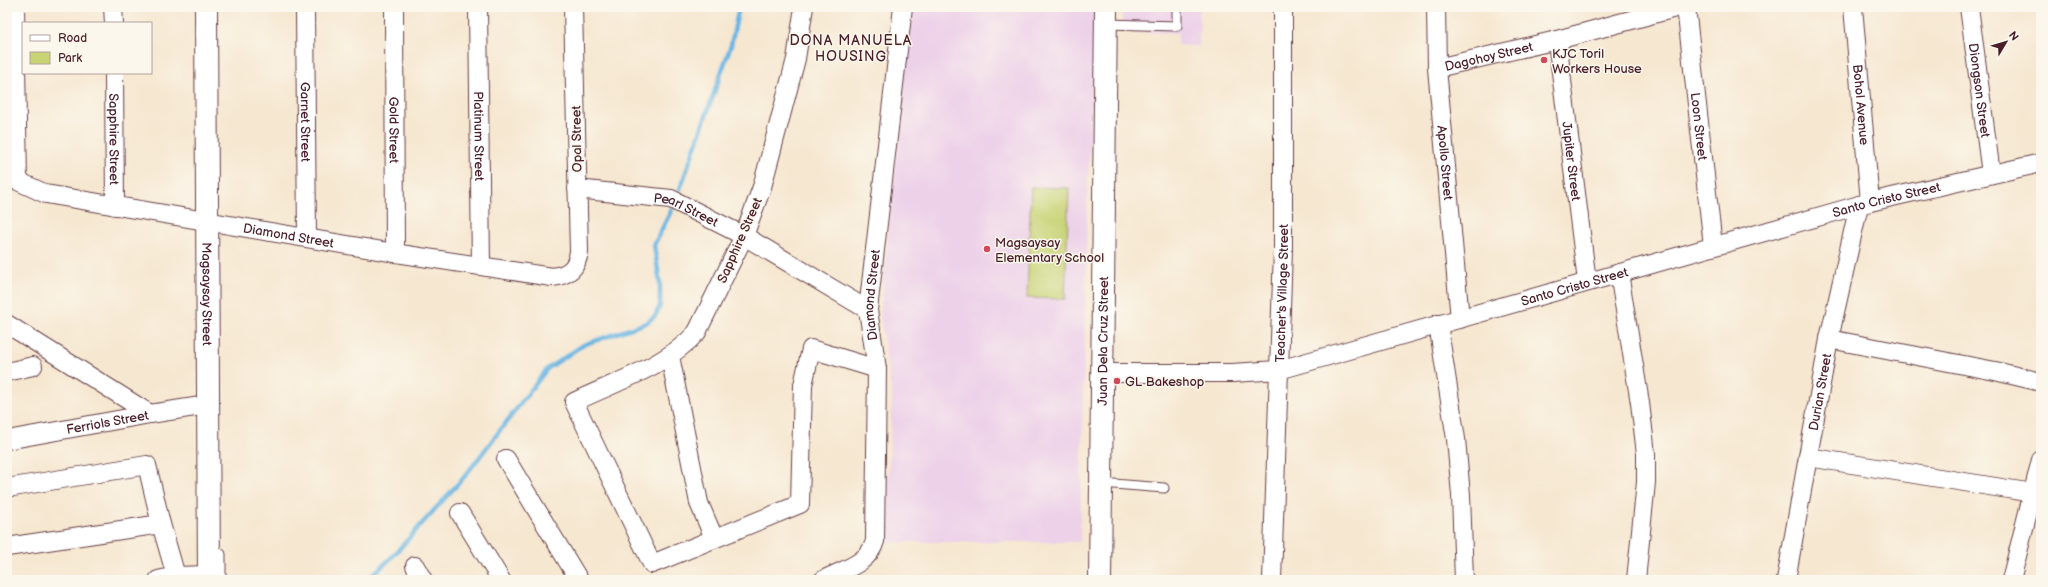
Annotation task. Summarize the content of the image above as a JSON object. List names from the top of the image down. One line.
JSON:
{"streets":{"street":["Dagohoy Street","Diongson Street","Bohol Avenue","Garnet Street","Loon Street","Gold Street","Platinum Street","Sapphire Street","Opal Street","Jupiter Street","Apollo Street","Santo Cristo Street","Pearl Street","Diamond Street","Magsaysay Street","Teacher's Village Street","Juan Dela Cruz Street","Durian Street","Ferriols Street"]},"crossings":[["Dagohoy Street","Jupiter Street"],["Dagohoy Street","Apollo Street"],["Diongson Street","Santo Cristo Street"],["Bohol Avenue","Santo Cristo Street"],["Bohol Avenue","Durian Street"],["Garnet Street","Diamond Street"],["Loon Street","Santo Cristo Street"],["Gold Street","Diamond Street"],["Platinum Street","Diamond Street"],["Sapphire Street","Pearl Street"],["Sapphire Street","Diamond Street"],["Opal Street","Pearl Street"],["Opal Street","Diamond Street"],["Jupiter Street","Santo Cristo Street"],["Apollo Street","Santo Cristo Street"],["Santo Cristo Street","Teacher's Village Street"],["Santo Cristo Street","Juan Dela Cruz Street"],["Santo Cristo Street","Durian Street"],["Pearl Street","Diamond Street"],["Diamond Street","Magsaysay Street"],["Magsaysay Street","Ferriols Street"]],"districts":["DONA MANUELA HOUSING"],"places":["KJC Toril Workers House","Magsaysay Elementary School","GL Bakeshop"],"legend":["Road","Park"],"north":"top right"}
